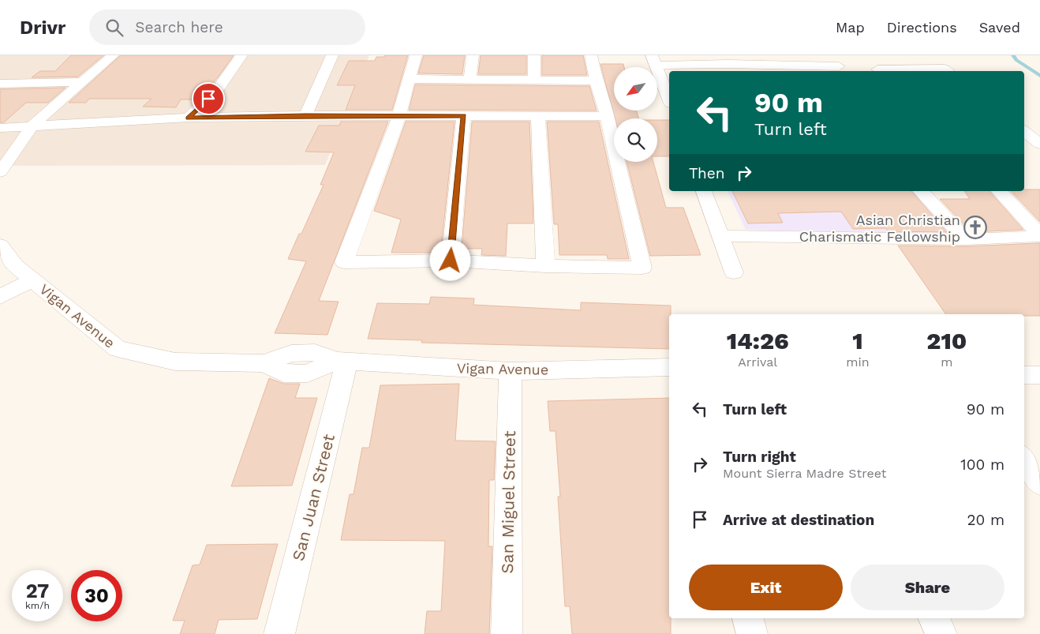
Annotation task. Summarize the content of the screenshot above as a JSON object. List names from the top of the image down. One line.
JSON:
{"streets":{"street":["Vigan Avenue","San Juan Street","San Miguel Street"]},"crossings":[["Vigan Avenue","San Juan Street"],["Vigan Avenue","San Miguel Street"]],"places":{"church":["Asian Christian Charismatic Fellowship"]},"north":"bottom left","page":{"header":"Drivr","search":"Search here","nav":["Map","Directions","Saved"],"turn":["90 m","Turn left"],"then":"Then","eta":["14:26","Arrival","1","min","210","m"],"list":[{"name":"Turn left","value":"90 m"},{"name":"Turn right","note":"Mount Sierra Madre Street","value":"100 m"},{"name":"Arrive at destination","value":"20 m"}],"buttons":["Exit","Share"],"speed":"27 km/h","limit":"30"}}
